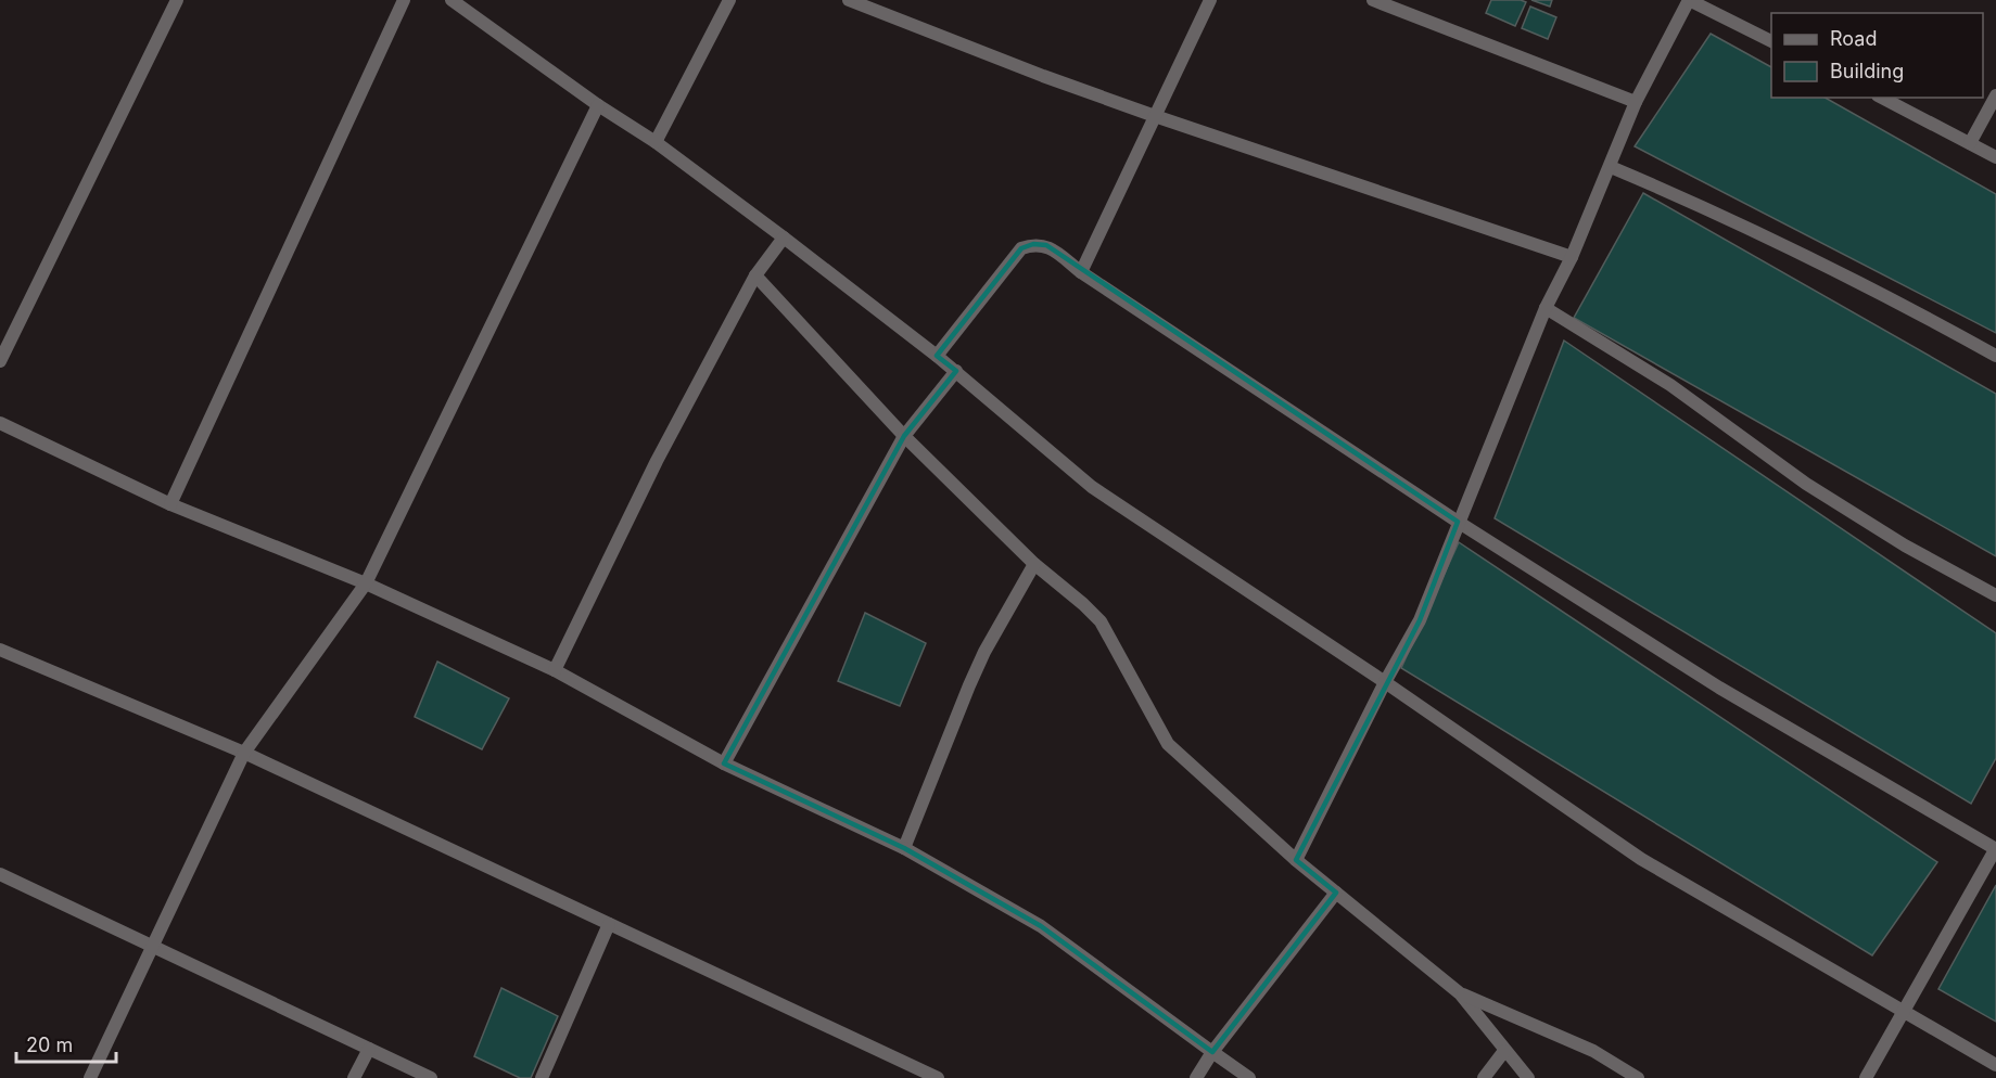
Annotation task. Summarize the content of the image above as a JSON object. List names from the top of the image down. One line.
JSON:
{"legend":["Road","Building"],"scale_bar":"20 m"}
